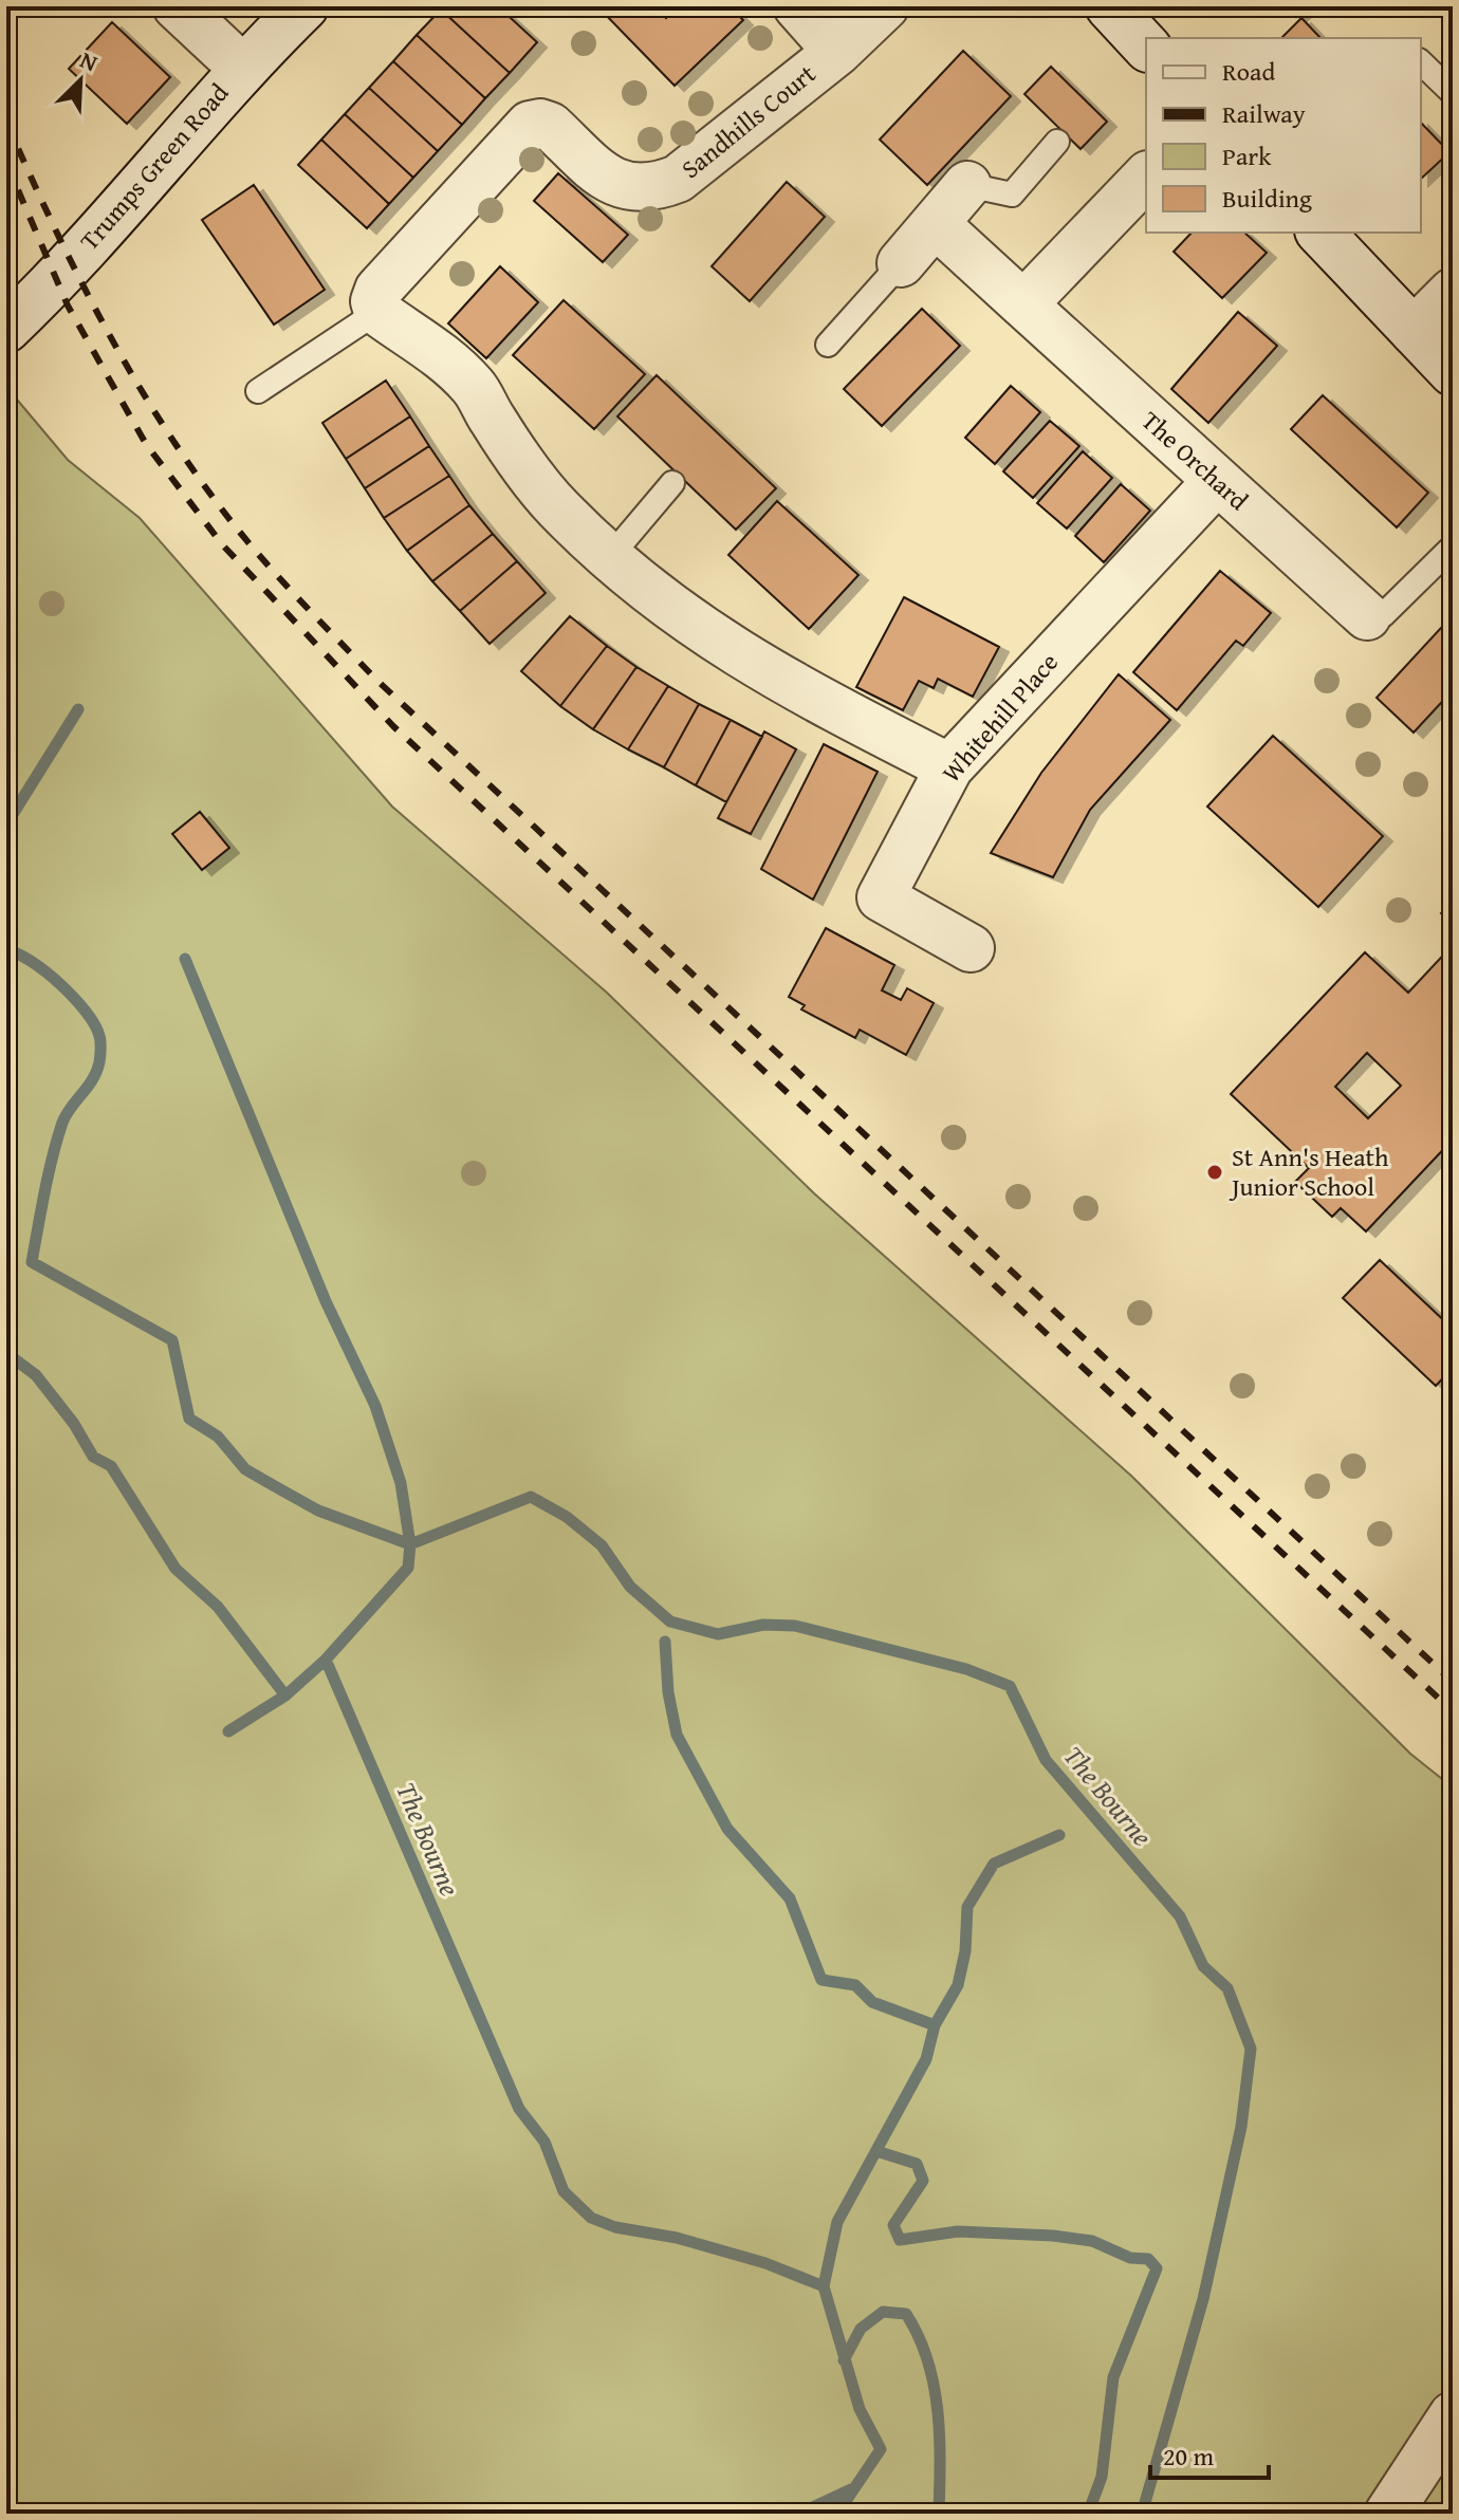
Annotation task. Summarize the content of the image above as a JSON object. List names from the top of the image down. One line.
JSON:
{"streets":{"street":["Sandhills Court","Trumps Green Road","The Orchard","Whitehill Place"]},"crossings":[["The Orchard","Whitehill Place"]],"water":["The Bourne"],"places":["St Ann's Heath Junior School"],"legend":["Road","Railway","Park","Building"],"scale_bar":"20 m","north":"top right"}
